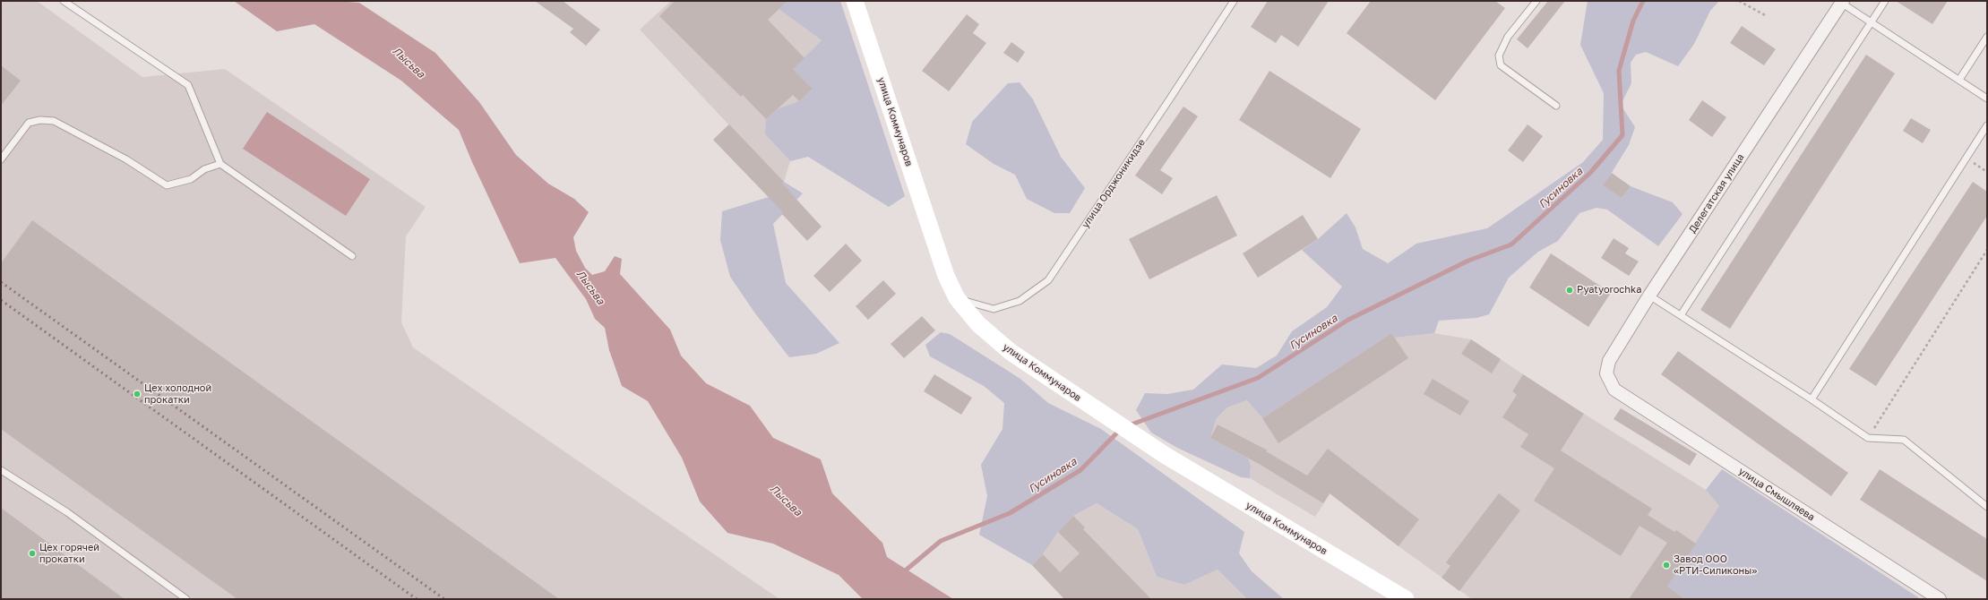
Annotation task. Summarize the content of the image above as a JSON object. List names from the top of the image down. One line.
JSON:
{"streets":{"main road":["улица Коммунаров"],"street":["Делегатская улица","улица Смышляева"],"lane":["улица Орджоникидзе"]},"crossings":[["улица Коммунаров","улица Орджоникидзе"],["Делегатская улица","улица Смышляева"]],"water":["Лысьва","Гусиновка"],"places":["Pyatyorochka","Цех холодной прокатки","Цех горячей прокатки","Завод ООО «РТИ-Силиконы»"]}
